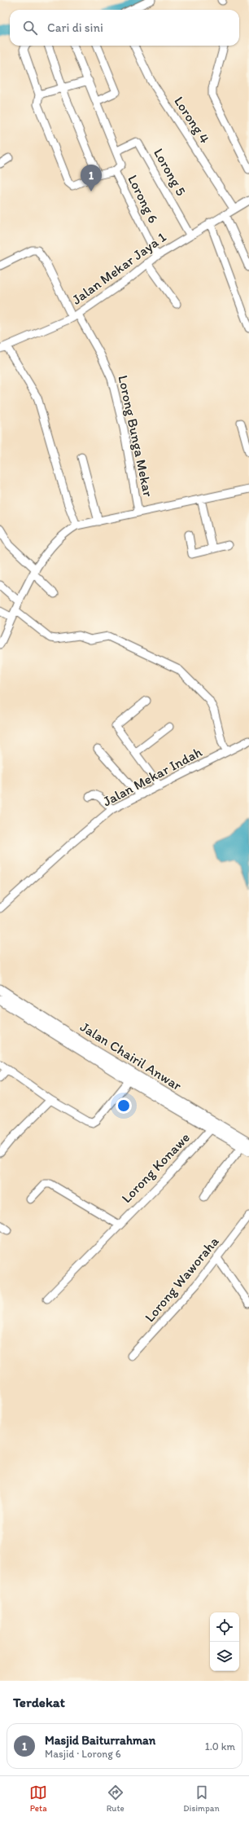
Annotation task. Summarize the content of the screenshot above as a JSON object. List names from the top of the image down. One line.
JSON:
{"streets":{"main road":["Jalan Chairil Anwar"],"street":["Lorong 4","Lorong 5","Lorong 6","Jalan Mekar Jaya 1","Lorong Bunga Mekar","Jalan Mekar Indah","Lorong Konawe","Lorong Waworaha"]},"crossings":[["Lorong 4","Jalan Mekar Jaya 1"],["Lorong 5","Jalan Mekar Jaya 1"],["Lorong 6","Jalan Mekar Jaya 1"],["Jalan Mekar Jaya 1","Lorong Bunga Mekar"],["Jalan Chairil Anwar","Lorong Konawe"]],"page":{"search":"Cari di sini","pins":"1","heading":"Terdekat","list":[{"mark":"1","name":"Masjid Baiturrahman","note":"Masjid · Lorong 6","value":"1.0 km"}],"nav":["Peta","Rute","Disimpan"]}}
